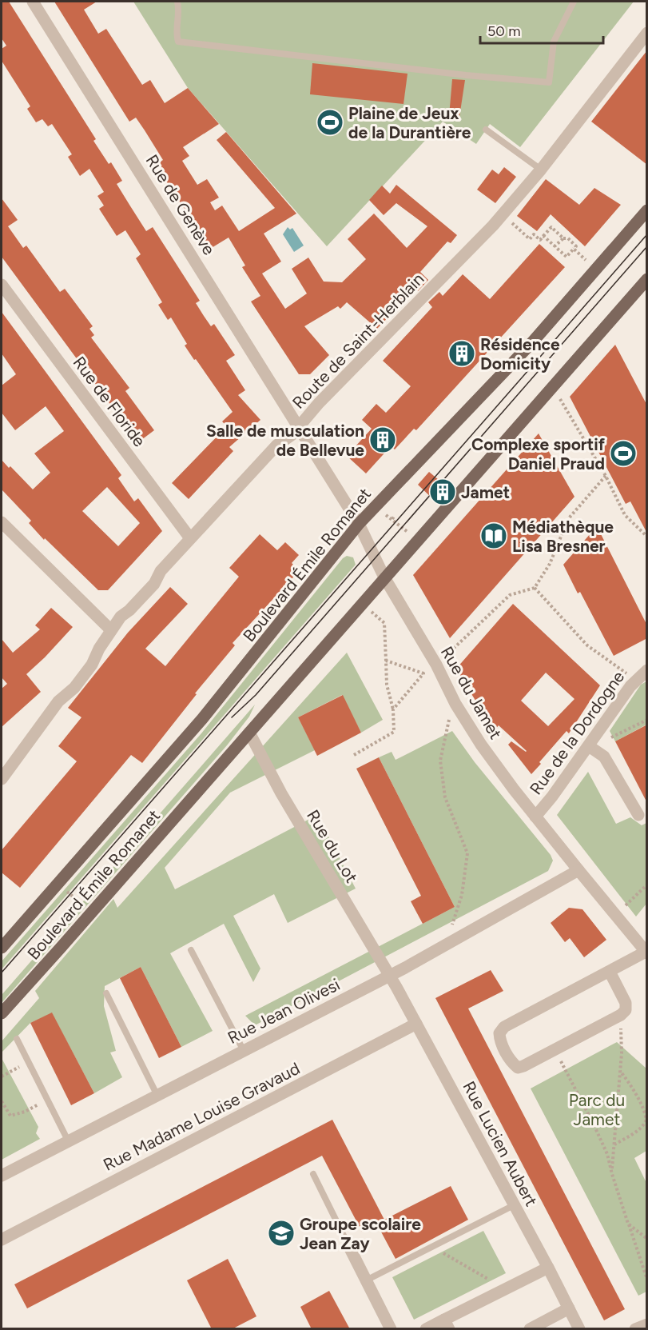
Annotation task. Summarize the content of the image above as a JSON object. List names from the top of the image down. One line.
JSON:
{"streets":{"main road":["Boulevard Émile Romanet"],"street":["Rue de Genève","Route de Saint-Herblain","Rue de Floride","Rue du Jamet","Rue de la Dordogne","Rue du Lot","Rue Jean Olivesi","Rue Madame Louise Gravaud","Rue Lucien Aubert"]},"crossings":[["Rue de Genève","Route de Saint-Herblain"],["Rue de Genève","Rue du Jamet"],["Route de Saint-Herblain","Rue de Floride"],["Route de Saint-Herblain","Rue du Jamet"],["Boulevard Émile Romanet","Rue du Jamet"],["Boulevard Émile Romanet","Rue du Lot"],["Rue du Jamet","Rue de la Dordogne"],["Rue du Jamet","Rue Jean Olivesi"],["Rue du Lot","Rue Jean Olivesi"],["Rue du Lot","Rue Lucien Aubert"],["Rue Jean Olivesi","Rue Lucien Aubert"],["Rue Madame Louise Gravaud","Rue Lucien Aubert"]],"parks":["Parc du Jamet"],"places":{"sports":["Plaine de Jeux de la Durantière","Complexe sportif Daniel Praud"],"building":["Résidence Domicity","Salle de musculation de Bellevue","Jamet"],"library":["Médiathèque Lisa Bresner"],"school or university":["Groupe scolaire Jean Zay"]},"scale_bar":"50 m"}
